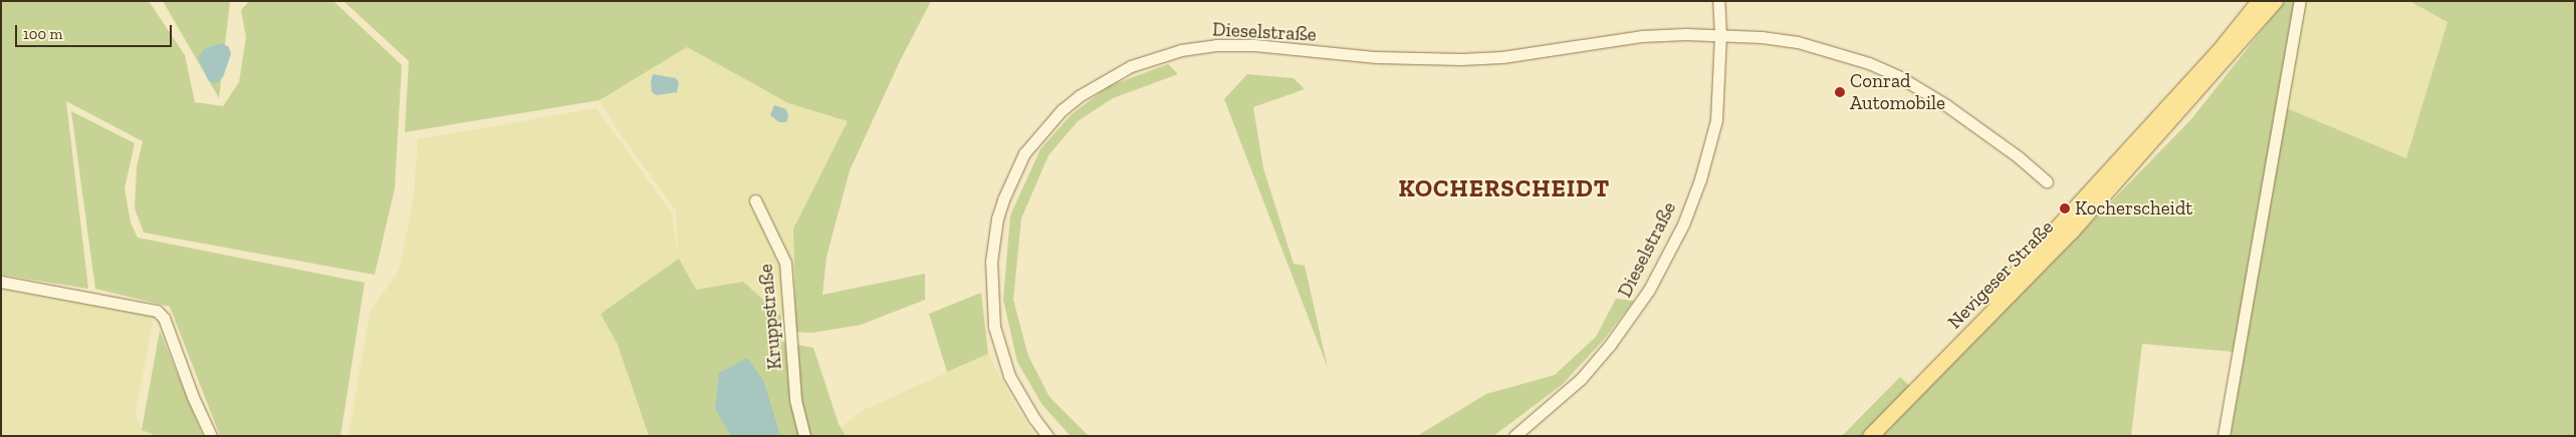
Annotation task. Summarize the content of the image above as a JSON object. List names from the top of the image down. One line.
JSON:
{"streets":{"main road":["Nevigeser Straße"],"street":["Dieselstraße","Kruppstraße"]},"districts":["KOCHERSCHEIDT"],"places":["Conrad Automobile","Kocherscheidt"],"scale_bar":"100 m"}
